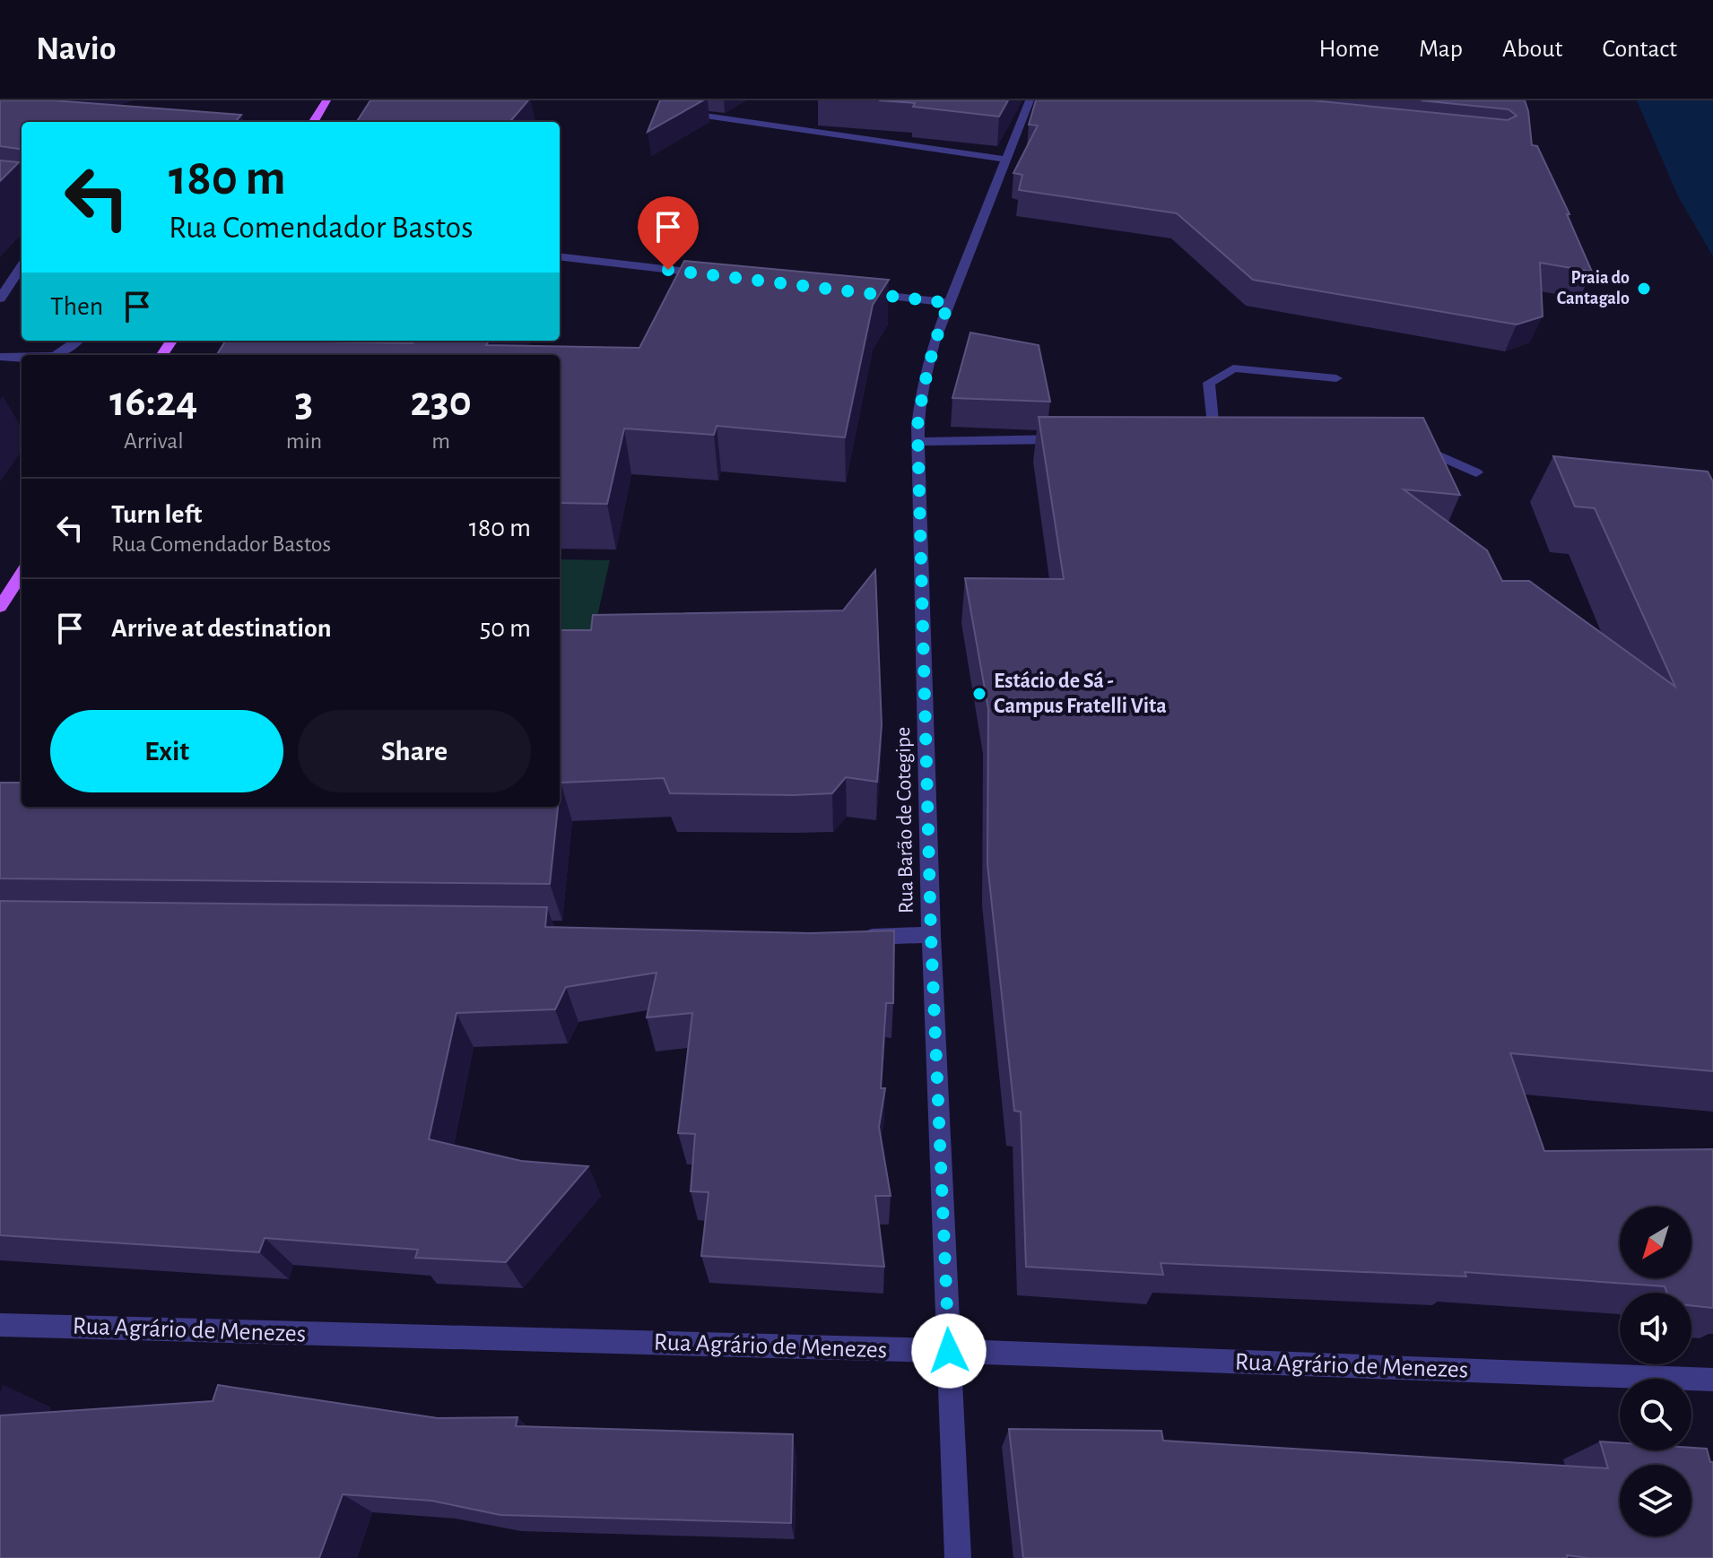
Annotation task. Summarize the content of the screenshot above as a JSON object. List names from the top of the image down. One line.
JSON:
{"streets":{"street":["Rua Barão de Cotegipe","Rua Agrário de Menezes"]},"crossings":[["Rua Barão de Cotegipe","Rua Agrário de Menezes"]],"places":["Praia do Cantagalo","Estácio de Sá - Campus Fratelli Vita"],"north":"bottom left","page":{"header":"Navio","nav":["Home","Map","About","Contact"],"turn":["180 m","Rua Comendador Bastos"],"then":"Then","eta":["16:24","Arrival","3","min","230","m"],"list":[{"name":"Turn left","note":"Rua Comendador Bastos","value":"180 m"},{"name":"Arrive at destination","value":"50 m"}],"buttons":["Exit","Share"]}}
